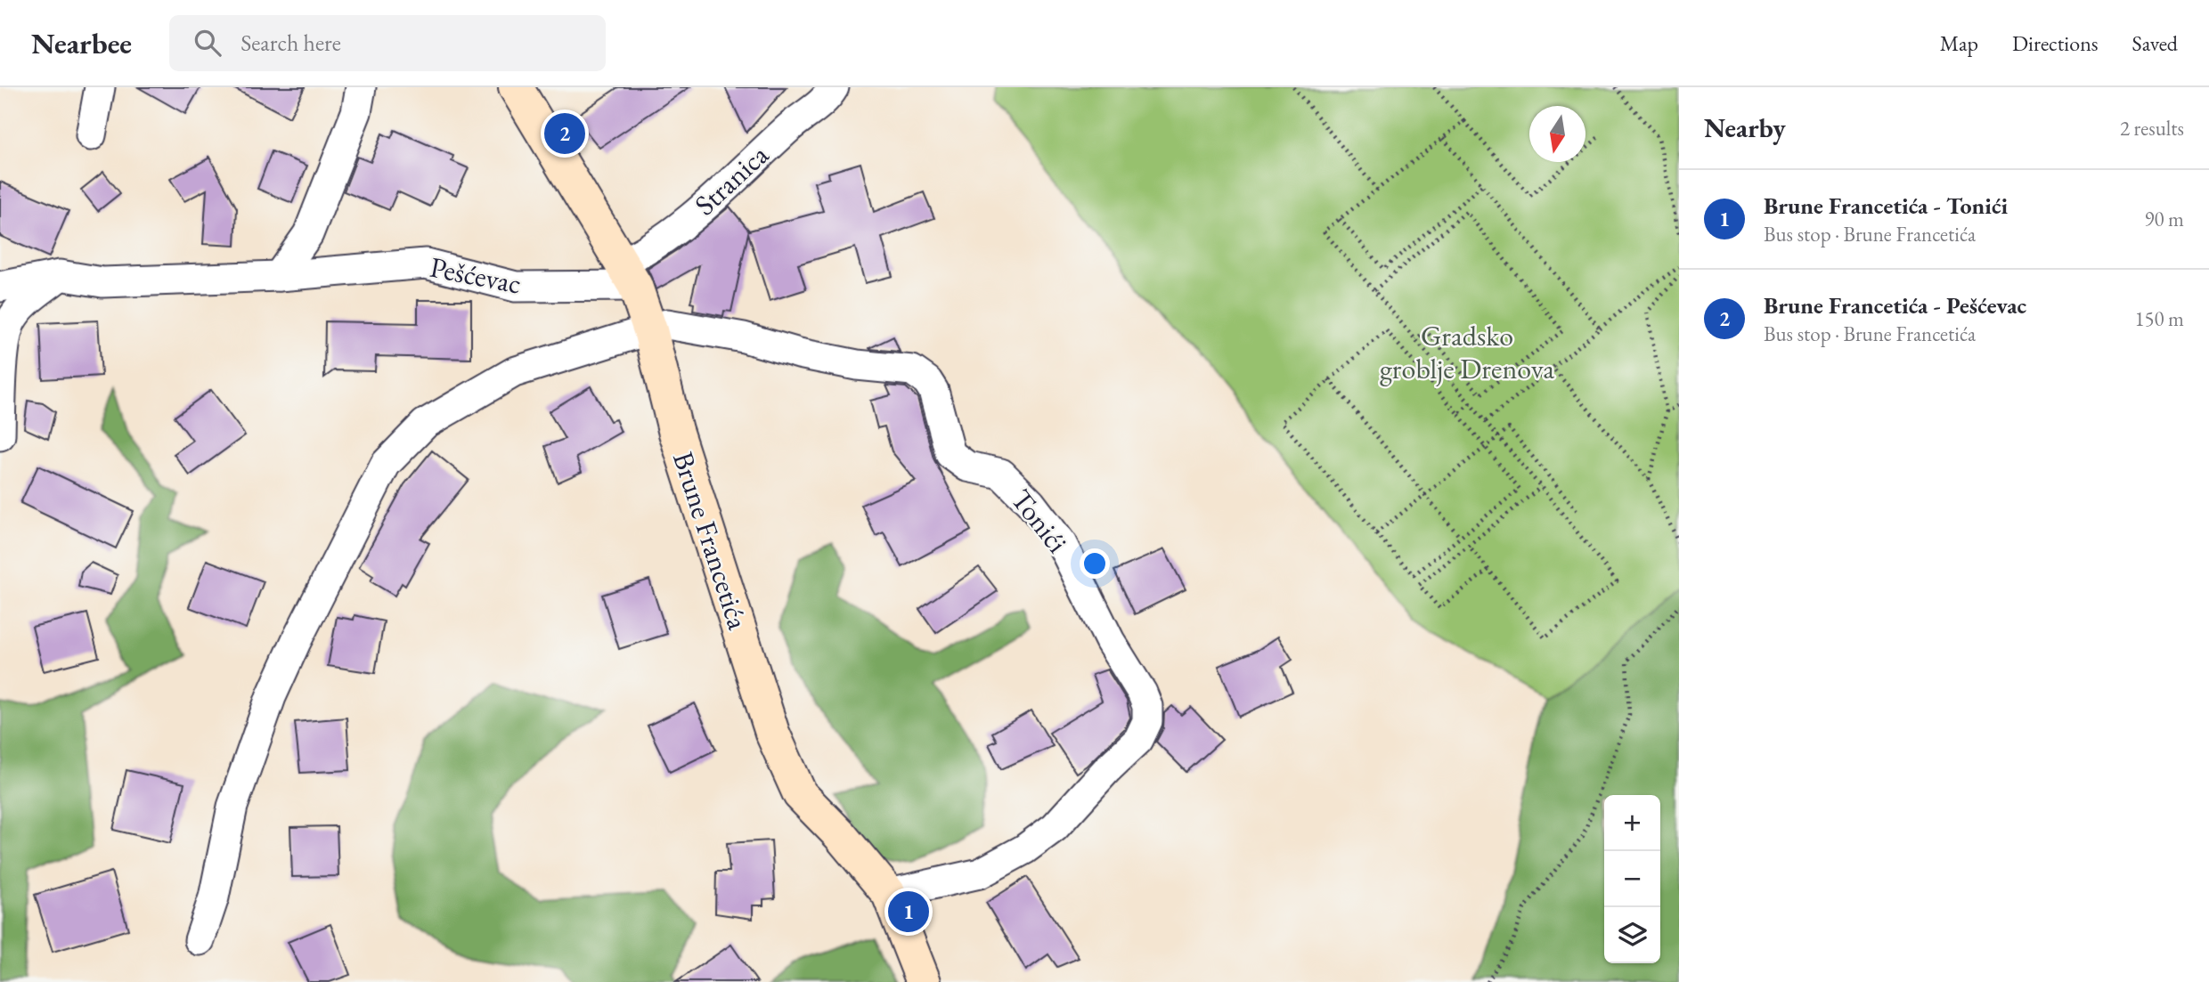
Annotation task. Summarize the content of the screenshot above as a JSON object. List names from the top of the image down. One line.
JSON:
{"streets":{"street":["Stranica","Pešćevac","Tonići","Brune Francetića"]},"crossings":[["Stranica","Pešćevac"],["Stranica","Brune Francetića"],["Pešćevac","Brune Francetića"],["Tonići","Brune Francetića"]],"parks":["Gradsko groblje Drenova"],"north":"bottom","page":{"header":"Nearbee","search":"Search here","nav":["Map","Directions","Saved"],"heading":["Nearby","2 results"],"pins":["2","1"],"list":[{"mark":"1","name":"Brune Francetića - Tonići","note":"Bus stop · Brune Francetića","value":"90 m"},{"mark":"2","name":"Brune Francetića - Pešćevac","note":"Bus stop · Brune Francetića","value":"150 m"}],"map_buttons":["+","−"]}}
